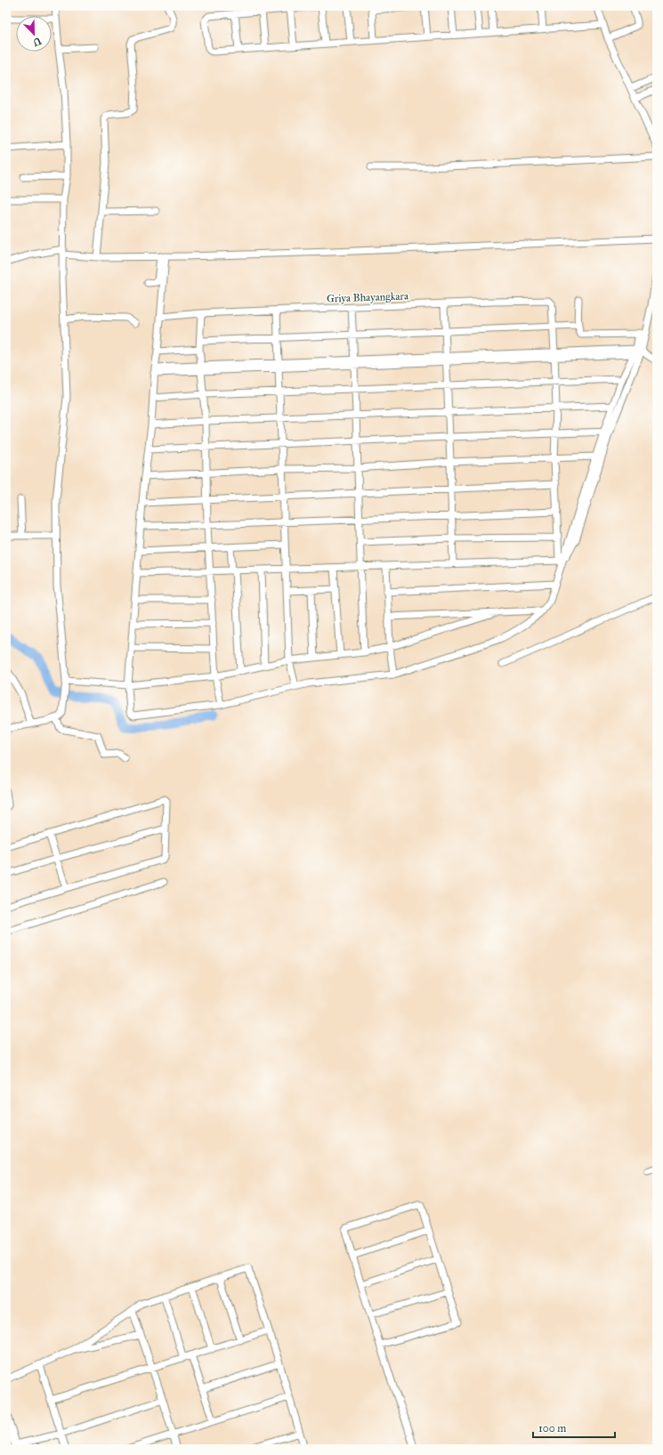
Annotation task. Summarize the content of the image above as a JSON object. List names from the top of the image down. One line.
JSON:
{"streets":{"street":["Griya Bhayangkara"]},"scale_bar":"100 m","north":"bottom right"}
